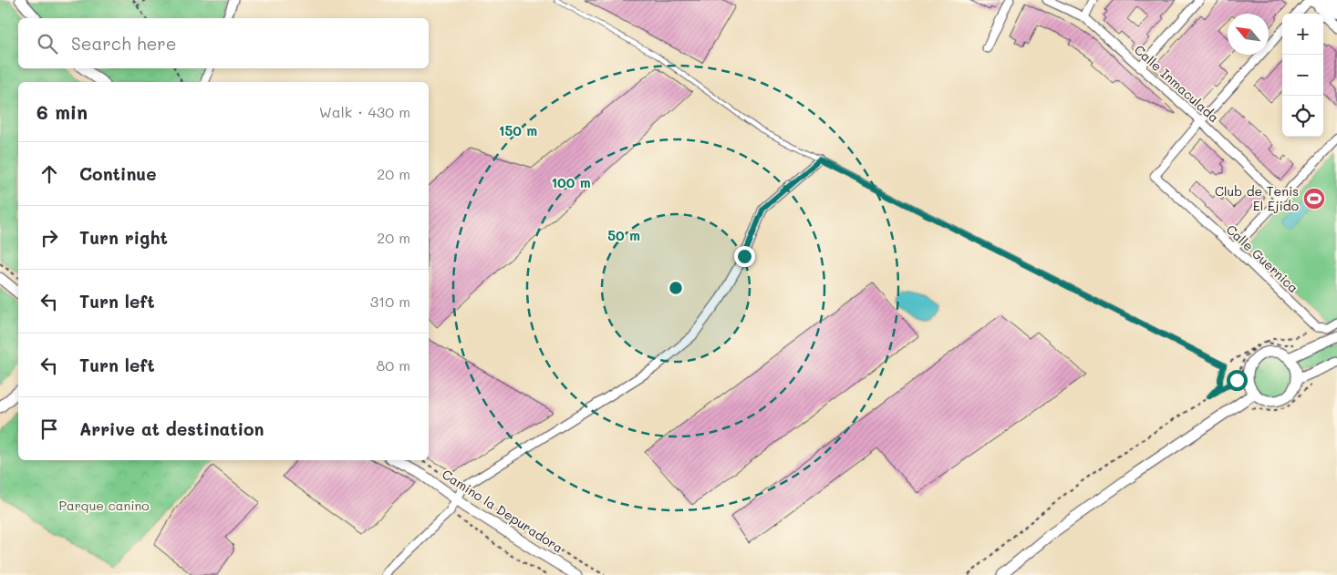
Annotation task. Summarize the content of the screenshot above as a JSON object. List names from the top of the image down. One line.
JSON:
{"streets":{"street":["Calle Inmaculada","Calle Guernica","Camino la Depuradora"]},"crossings":[["Calle Inmaculada","Calle Guernica"]],"parks":["Parque canino"],"places":{"sports":["Club de Tenis El Ejido"]},"north":"top left","page":{"map_buttons":["+","−"],"search":"Search here","heading":["6 min","Walk · 430 m"],"list":[["Continue","20 m"],["Turn right","20 m"],["Turn left","310 m"],["Turn left","80 m"],"Arrive at destination"]},"rings":["150 m","100 m","50 m"]}
